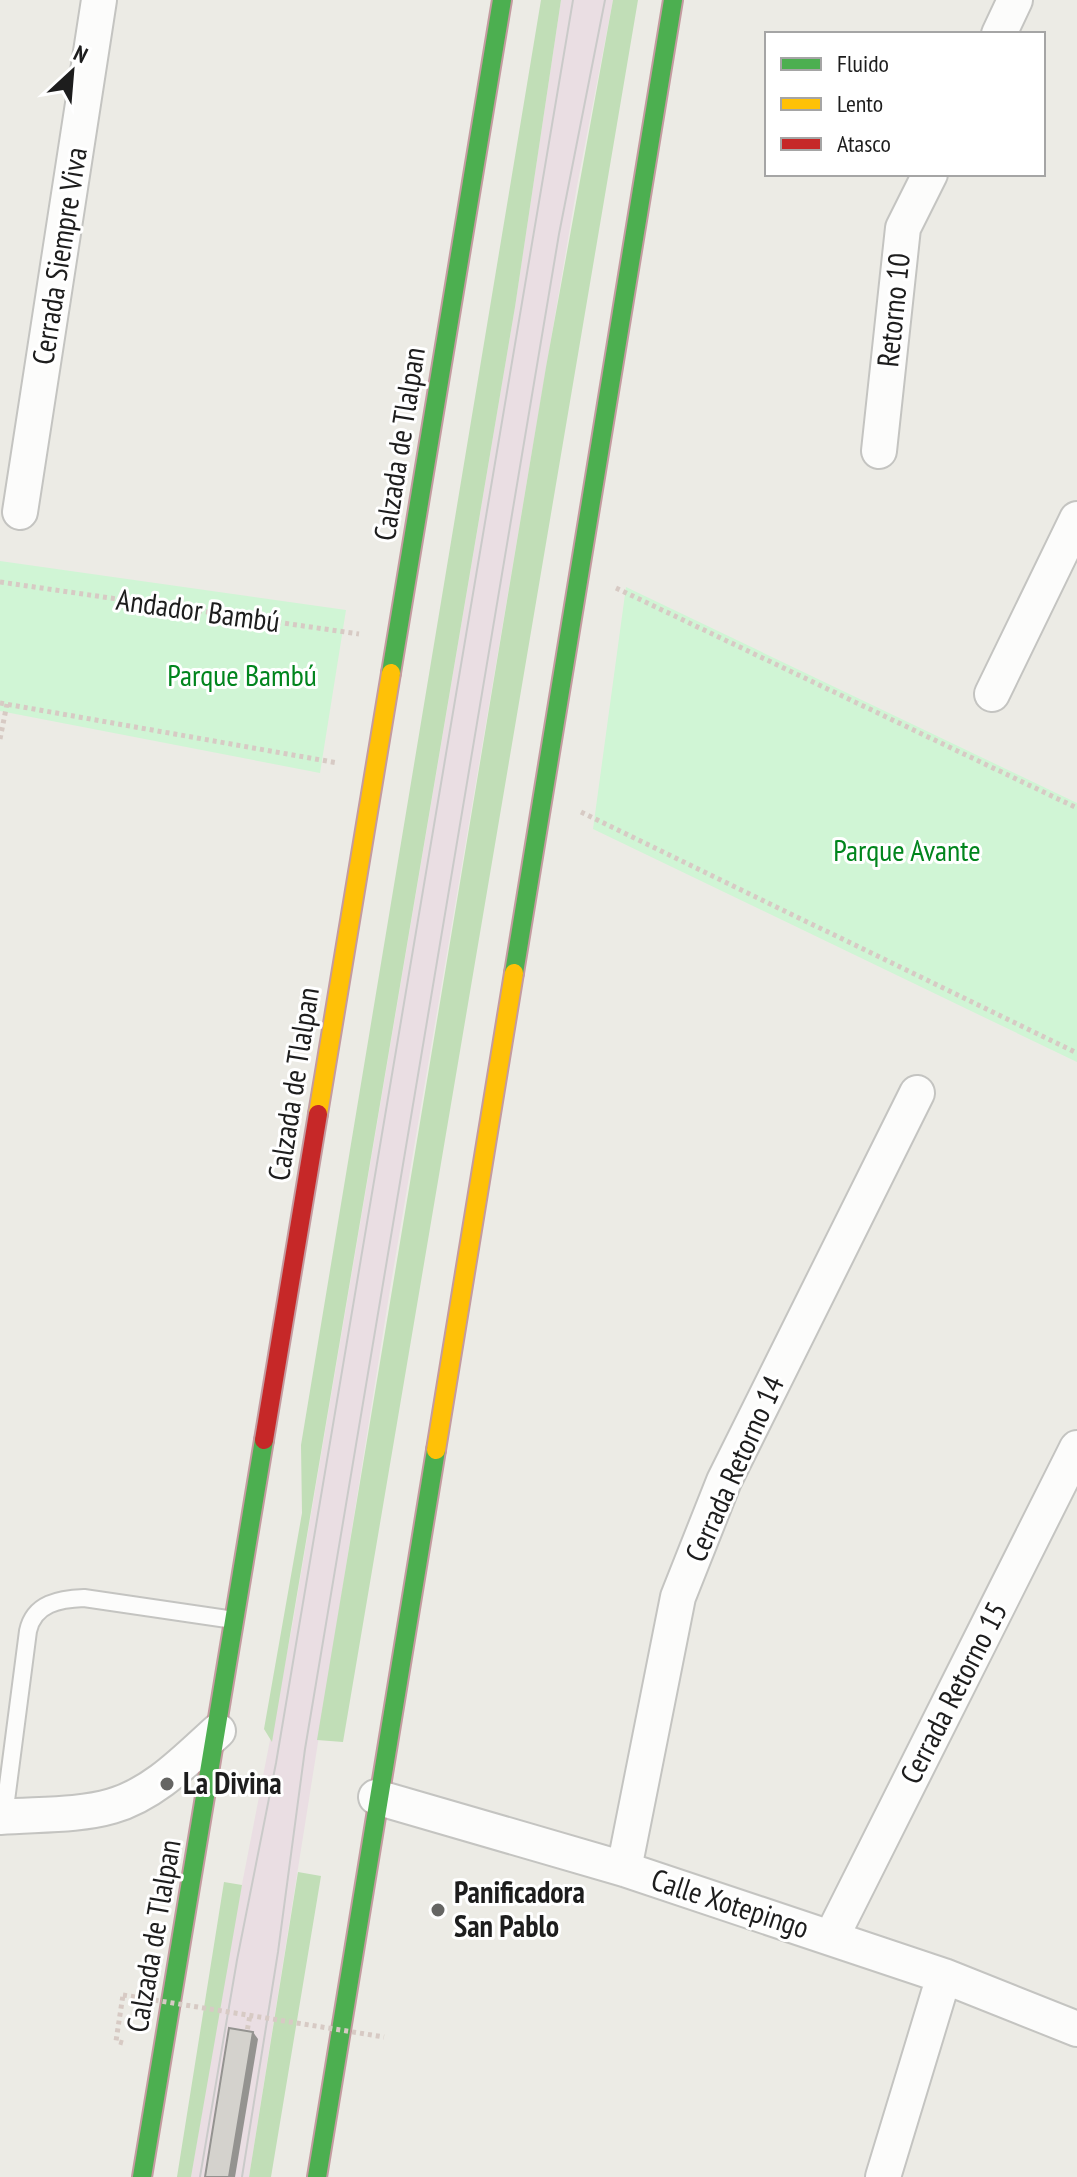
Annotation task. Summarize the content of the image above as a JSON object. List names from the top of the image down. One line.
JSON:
{"streets":{"highway":["Calzada de Tlalpan"],"street":["Cerrada Siempre Viva","Retorno 10","Cerrada Retorno 14","Cerrada Retorno 15","Calle Xotepingo"],"path":["Andador Bambú"]},"crossings":[["Calzada de Tlalpan","Andador Bambú"],["Cerrada Retorno 14","Calle Xotepingo"],["Cerrada Retorno 15","Calle Xotepingo"]],"parks":["Parque Bambú","Parque Avante"],"places":["La Divina","Panificadora San Pablo"],"legend":["Fluido","Lento","Atasco"],"north":"top right"}
